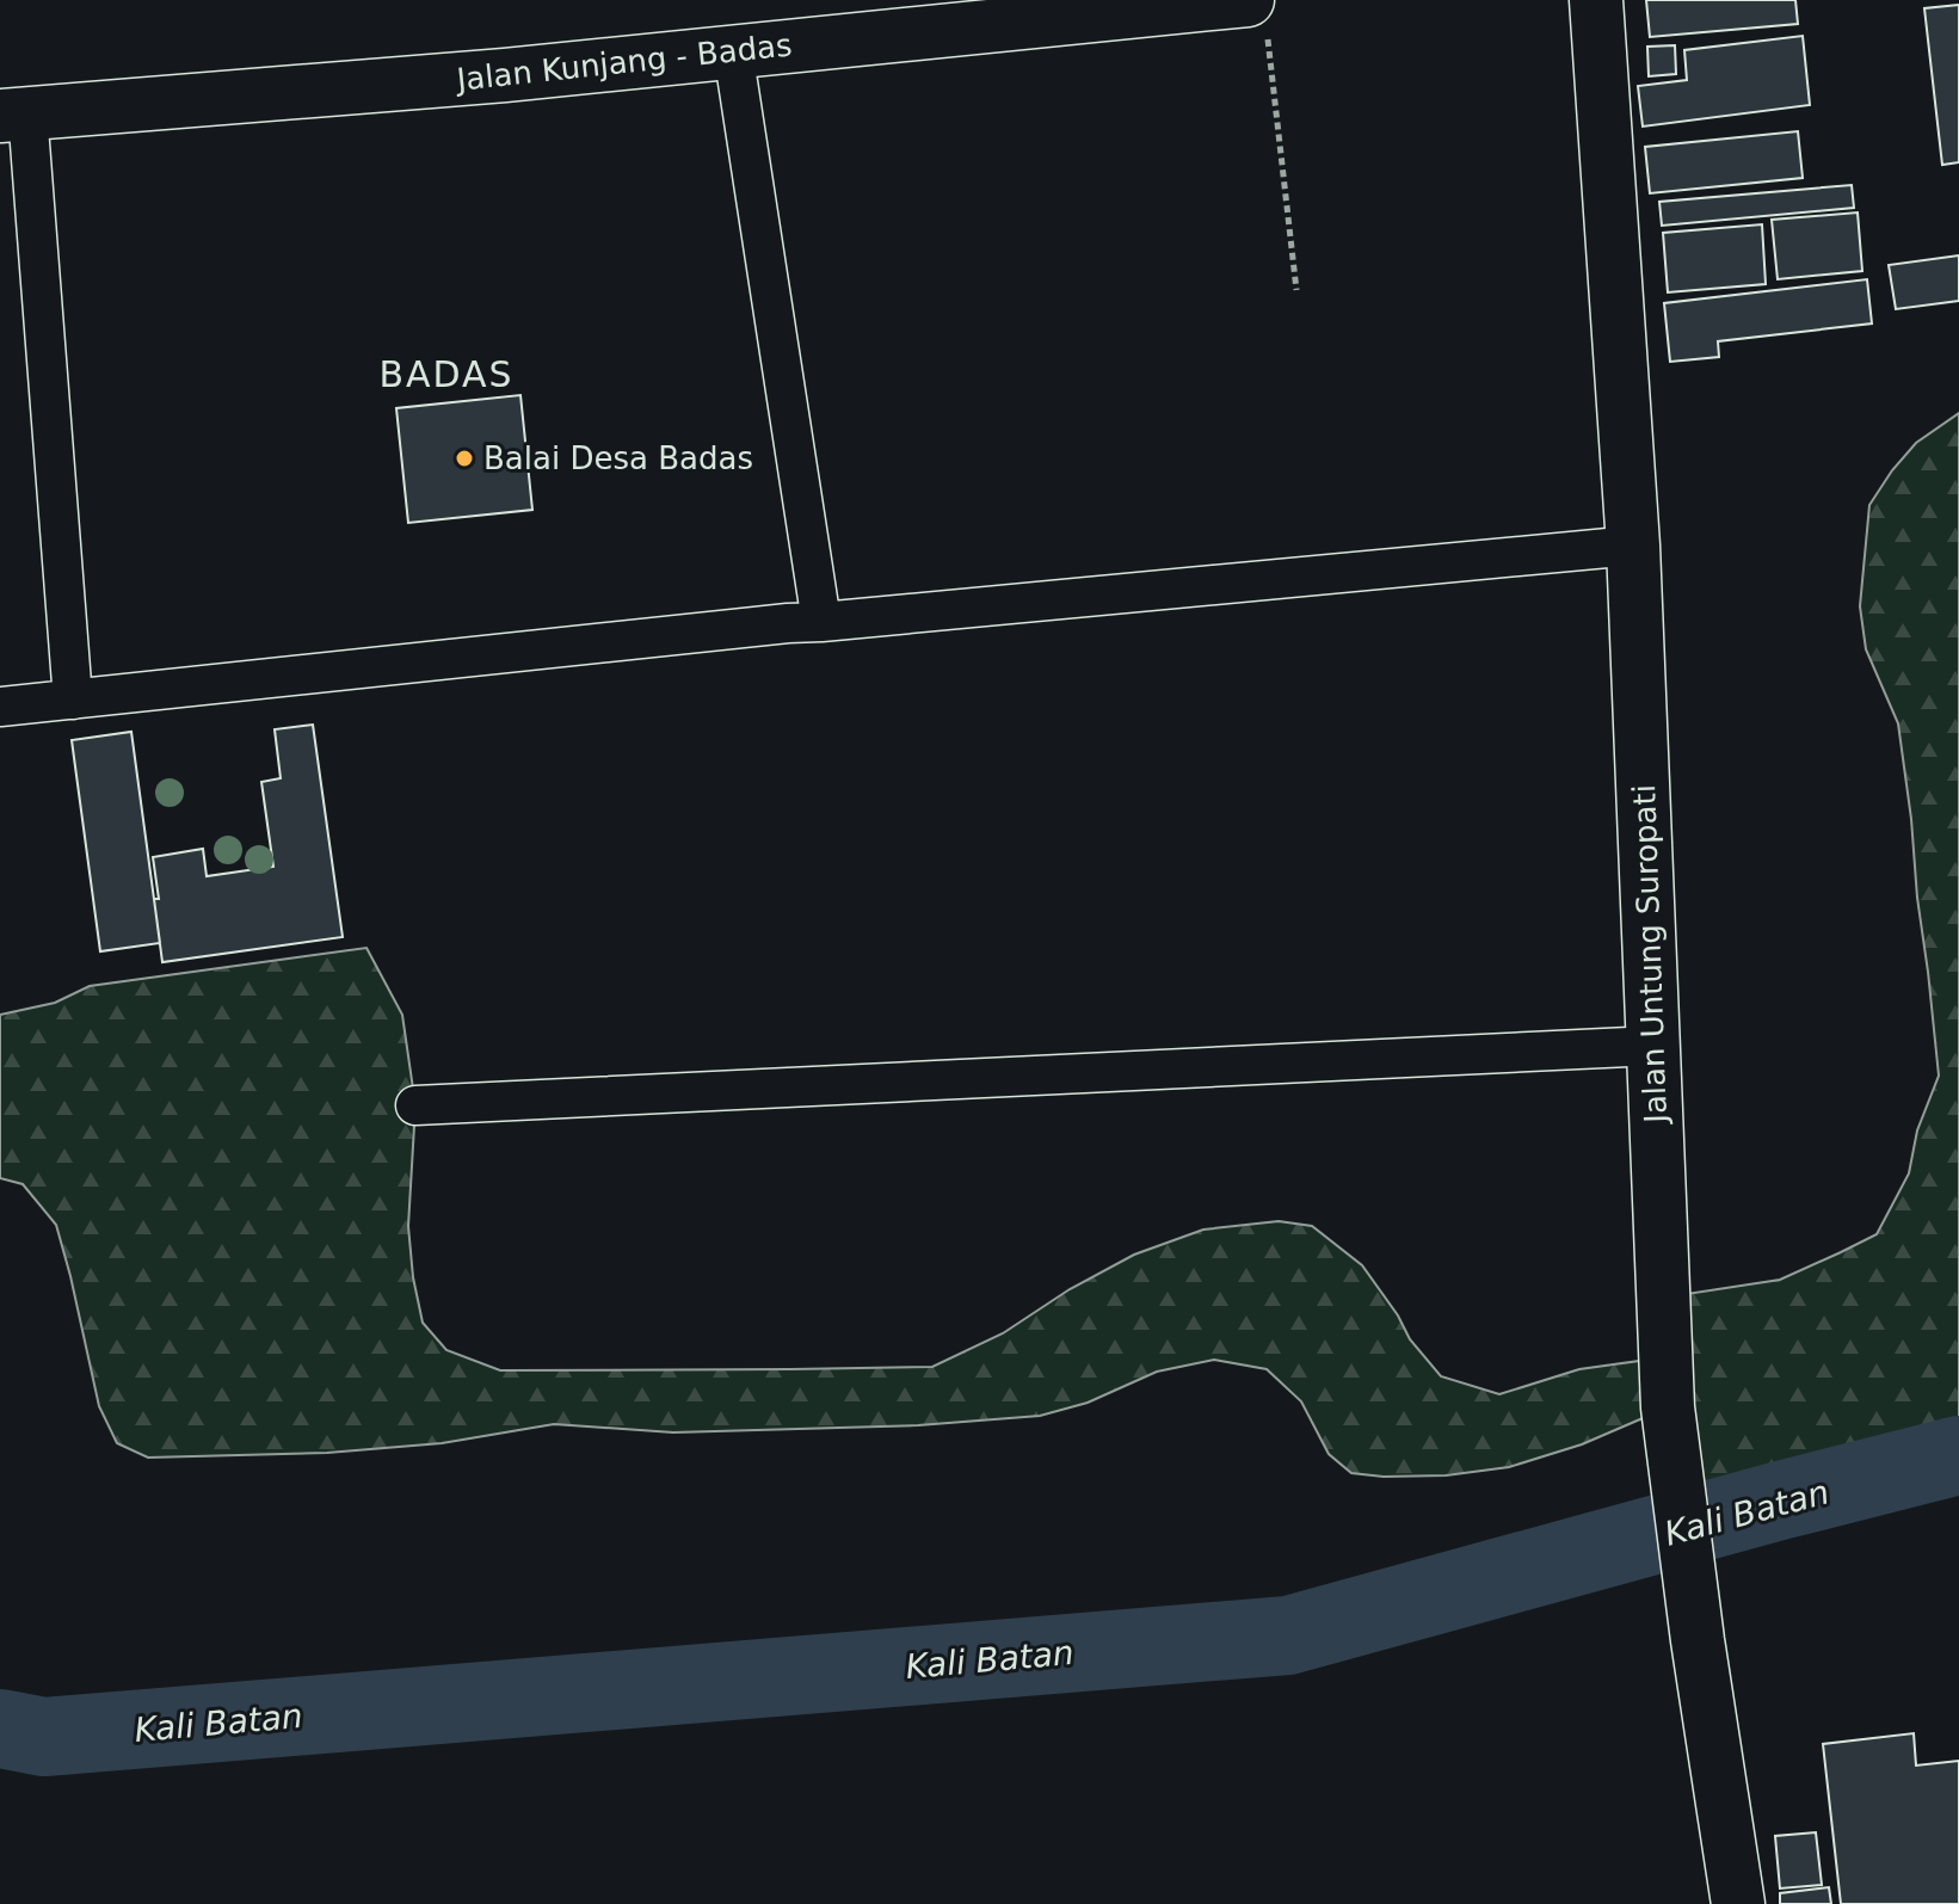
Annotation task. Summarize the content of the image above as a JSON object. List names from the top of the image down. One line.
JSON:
{"streets":{"main road":["Jalan Kunjang - Badas","Jalan Untung Suropati"]},"districts":["BADAS"],"water":["Kali Batan"],"places":["Balai Desa Badas"]}
